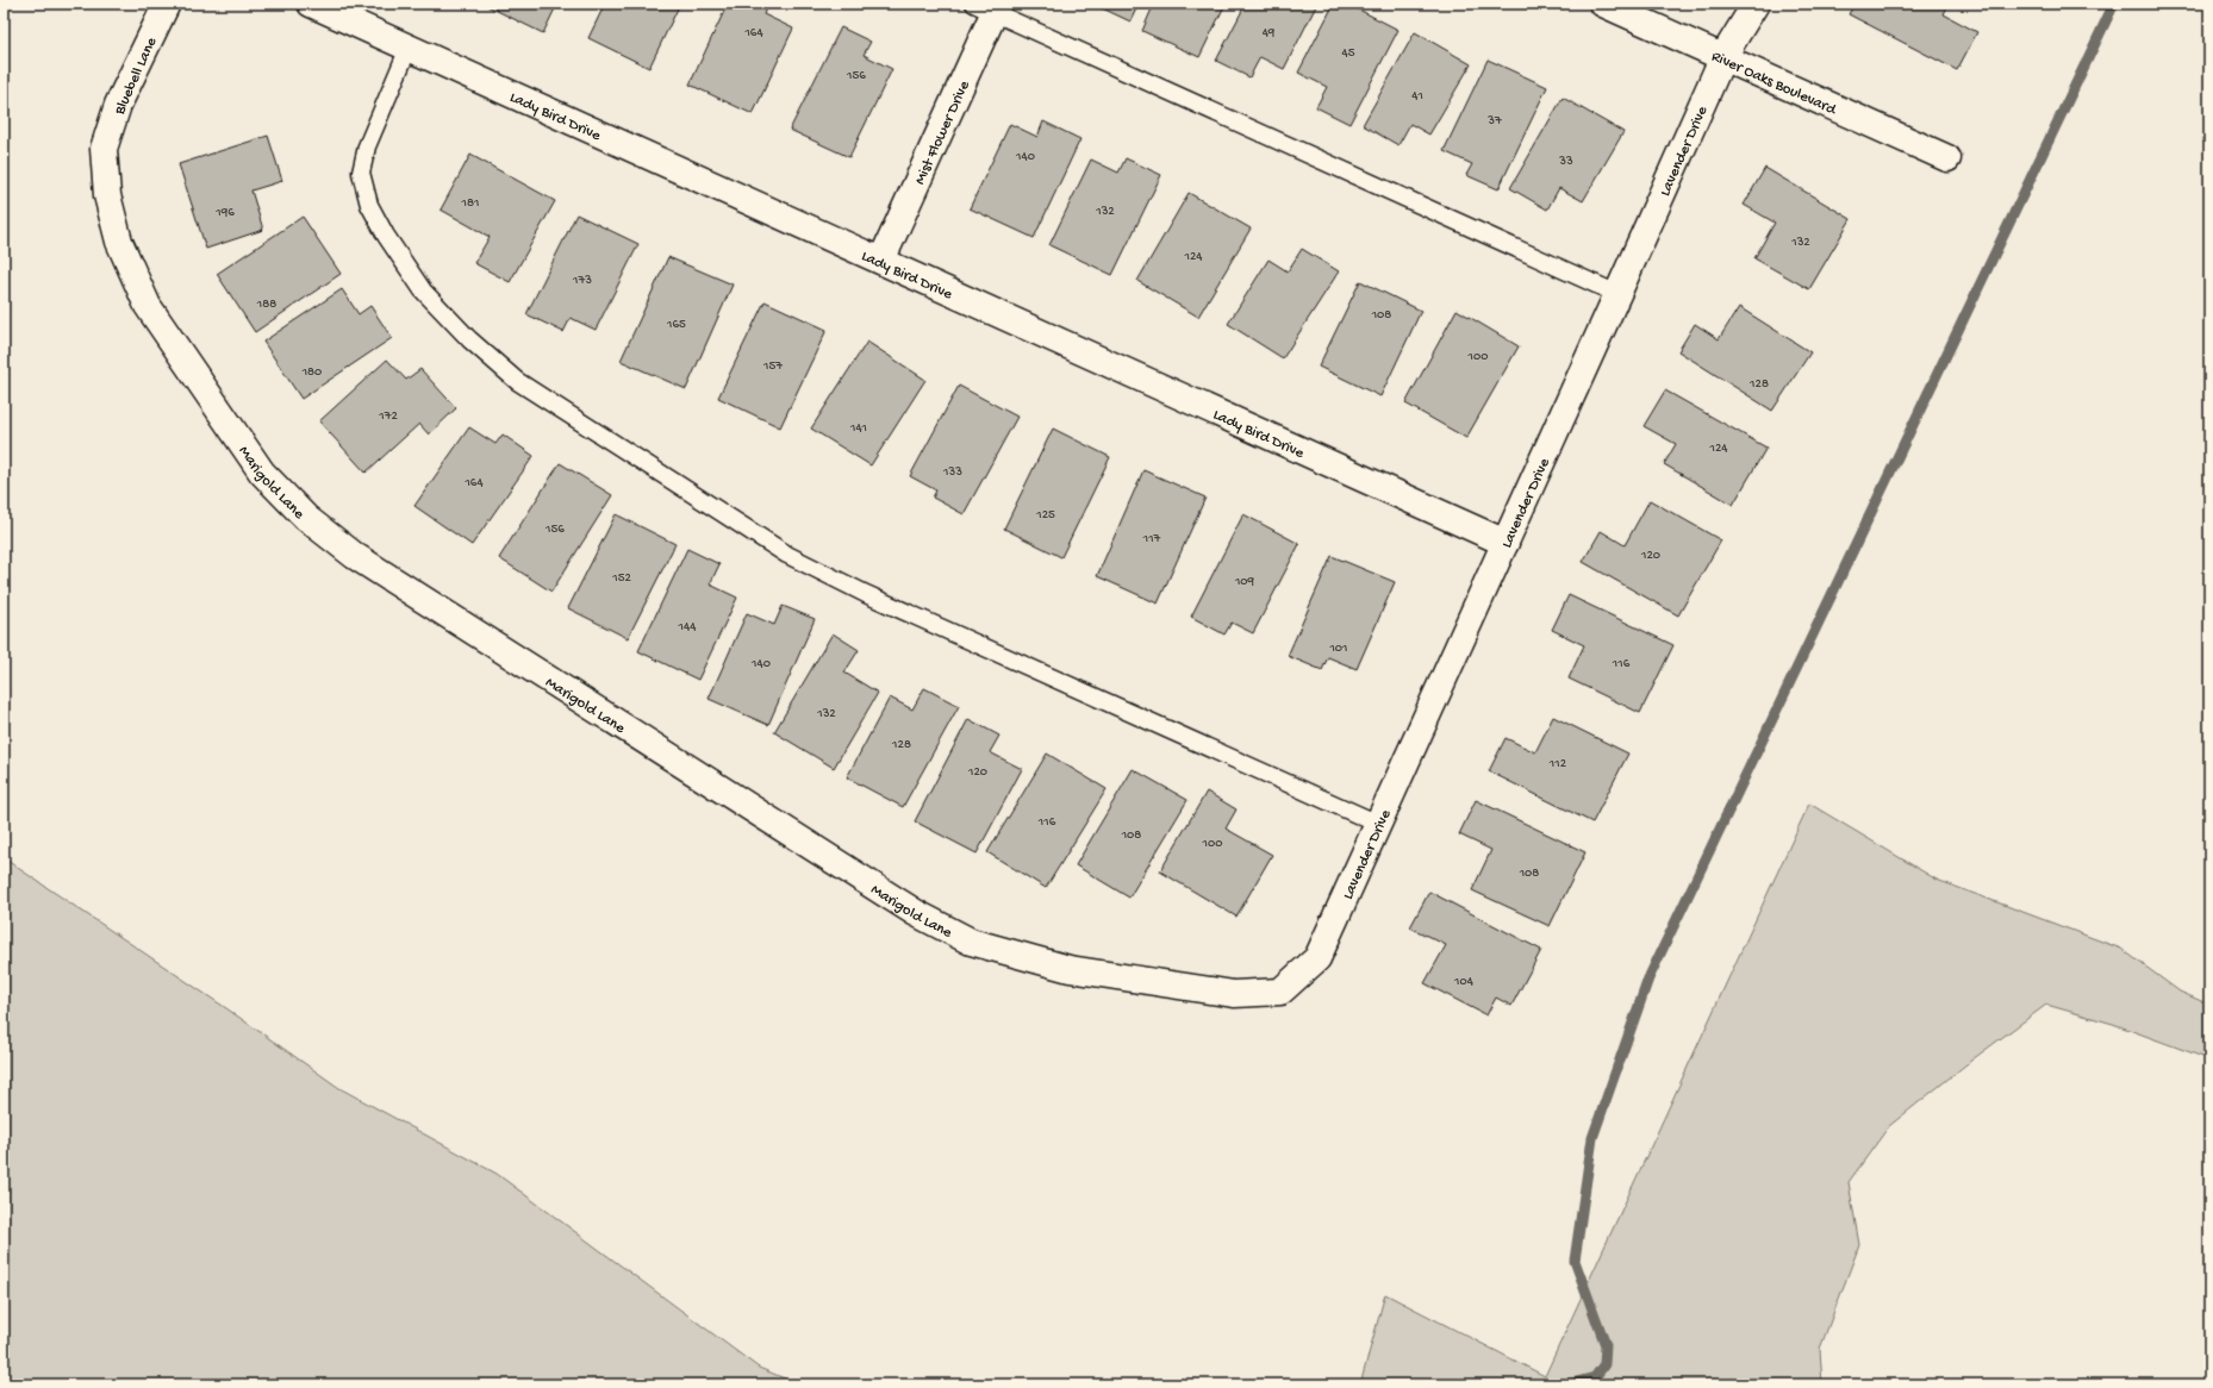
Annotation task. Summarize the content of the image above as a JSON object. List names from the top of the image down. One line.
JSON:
{"streets":{"street":["Bluebell Lane","River Oaks Boulevard","Lady Bird Drive","Mist Flower Drive","Lavender Drive","Marigold Lane"]},"crossings":[["Bluebell Lane","Marigold Lane"],["River Oaks Boulevard","Lavender Drive"],["Lady Bird Drive","Mist Flower Drive"],["Lady Bird Drive","Lavender Drive"],["Lavender Drive","Marigold Lane"]],"house_numbers":["164","49","45","156","41","37","140","33","181","132","196","132","124","173","188","108","165","100","157","180","128","172","141","124","133","164","125","156","117","120","152","109","144","101","140","116","132","128","112","120","116","108","100","108","104"]}
